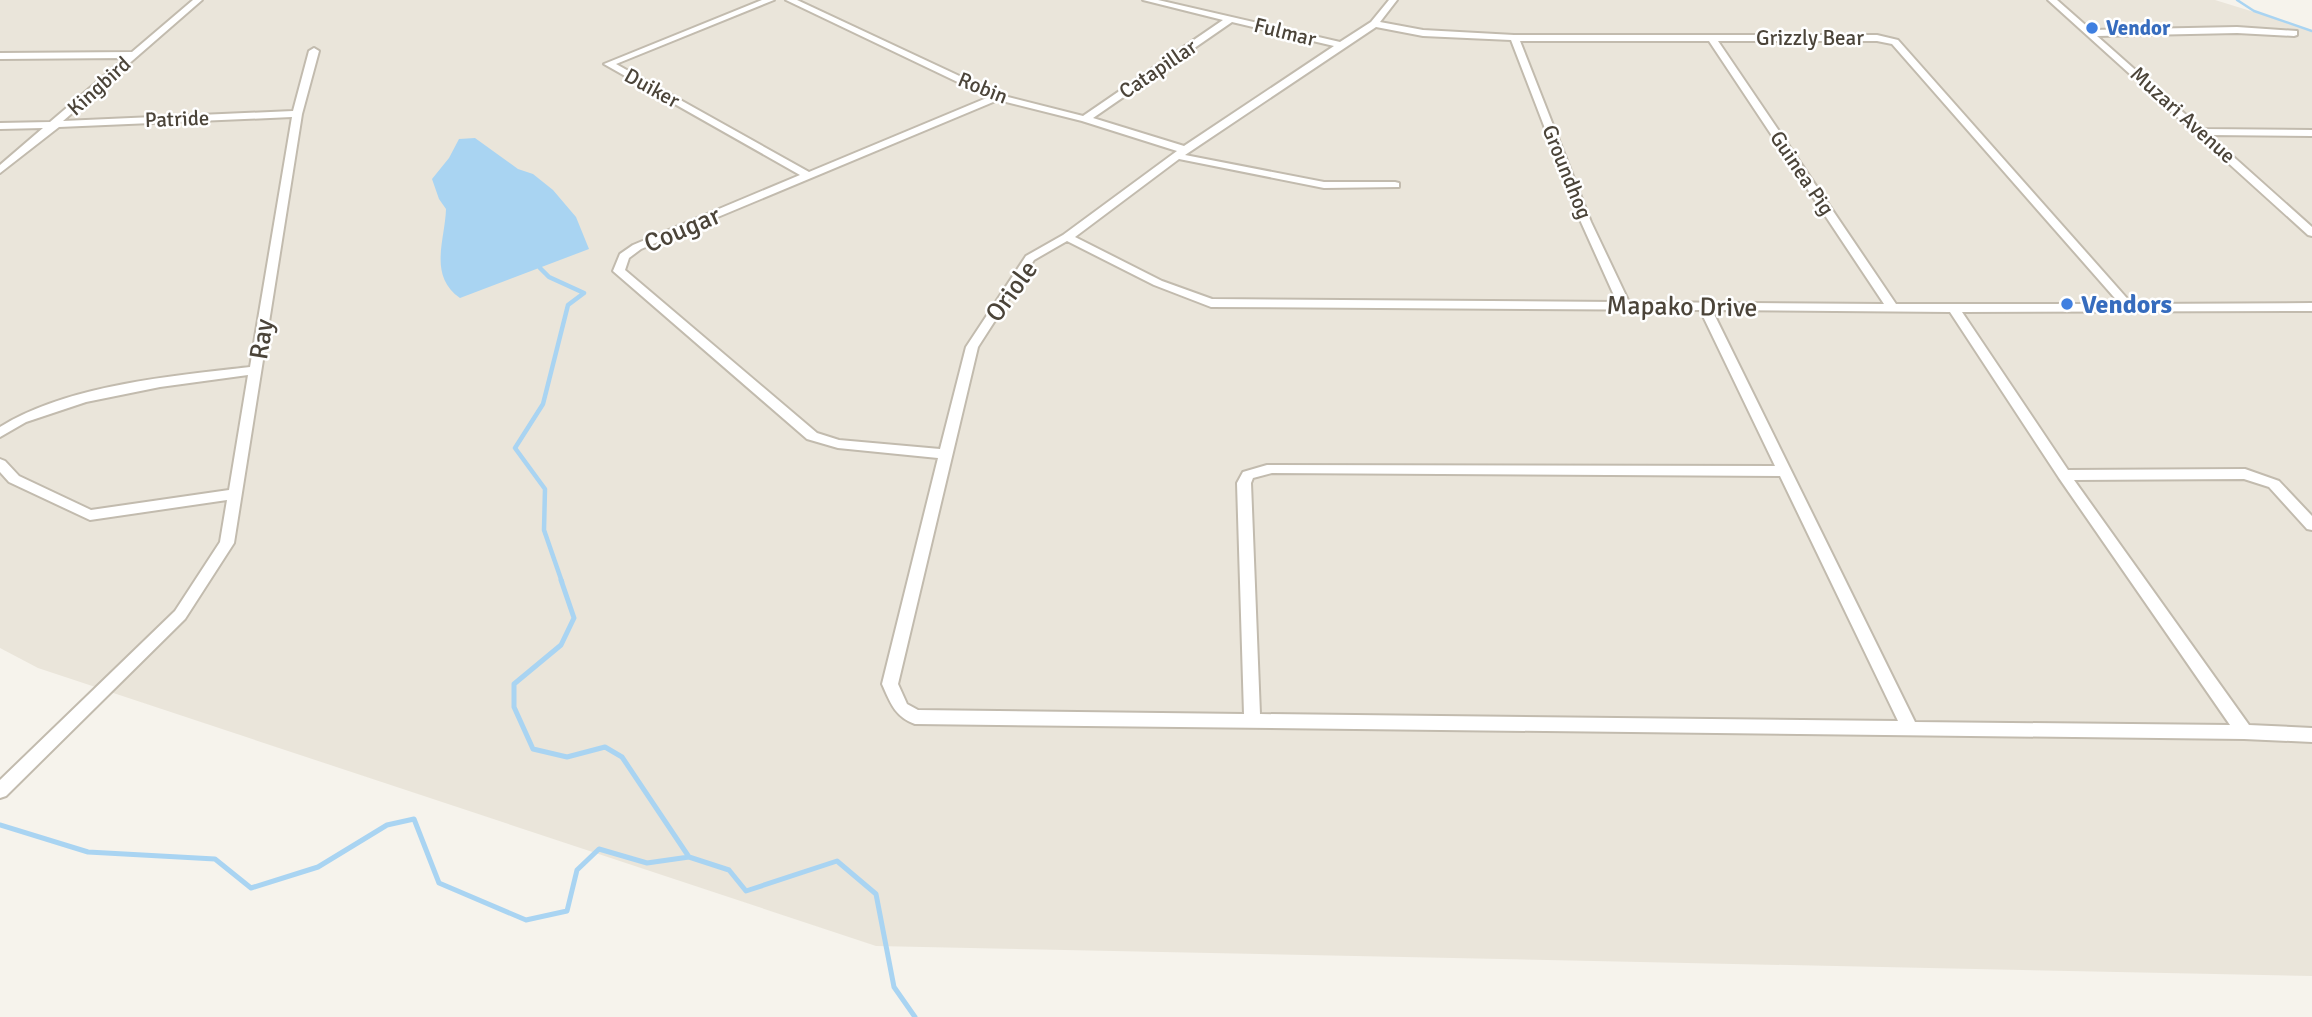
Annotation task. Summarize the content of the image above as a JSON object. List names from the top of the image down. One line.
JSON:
{"streets":{"street":["Fulmar","Grizzly Bear","Catapillar","Kingbird","Duiker","Robin","Muzari Avenue","Patride","Groundhog","Guinea Pig","Cougar","Oriole","Mapako Drive","Ray"]},"crossings":[["Fulmar","Catapillar"],["Fulmar","Oriole"],["Grizzly Bear","Groundhog"],["Grizzly Bear","Guinea Pig"],["Grizzly Bear","Oriole"],["Grizzly Bear","Mapako Drive"],["Catapillar","Robin"],["Kingbird","Patride"],["Duiker","Cougar"],["Robin","Cougar"],["Robin","Oriole"],["Patride","Ray"],["Groundhog","Mapako Drive"],["Guinea Pig","Mapako Drive"],["Cougar","Oriole"],["Oriole","Mapako Drive"]],"places":["Vendor","Vendors"]}
